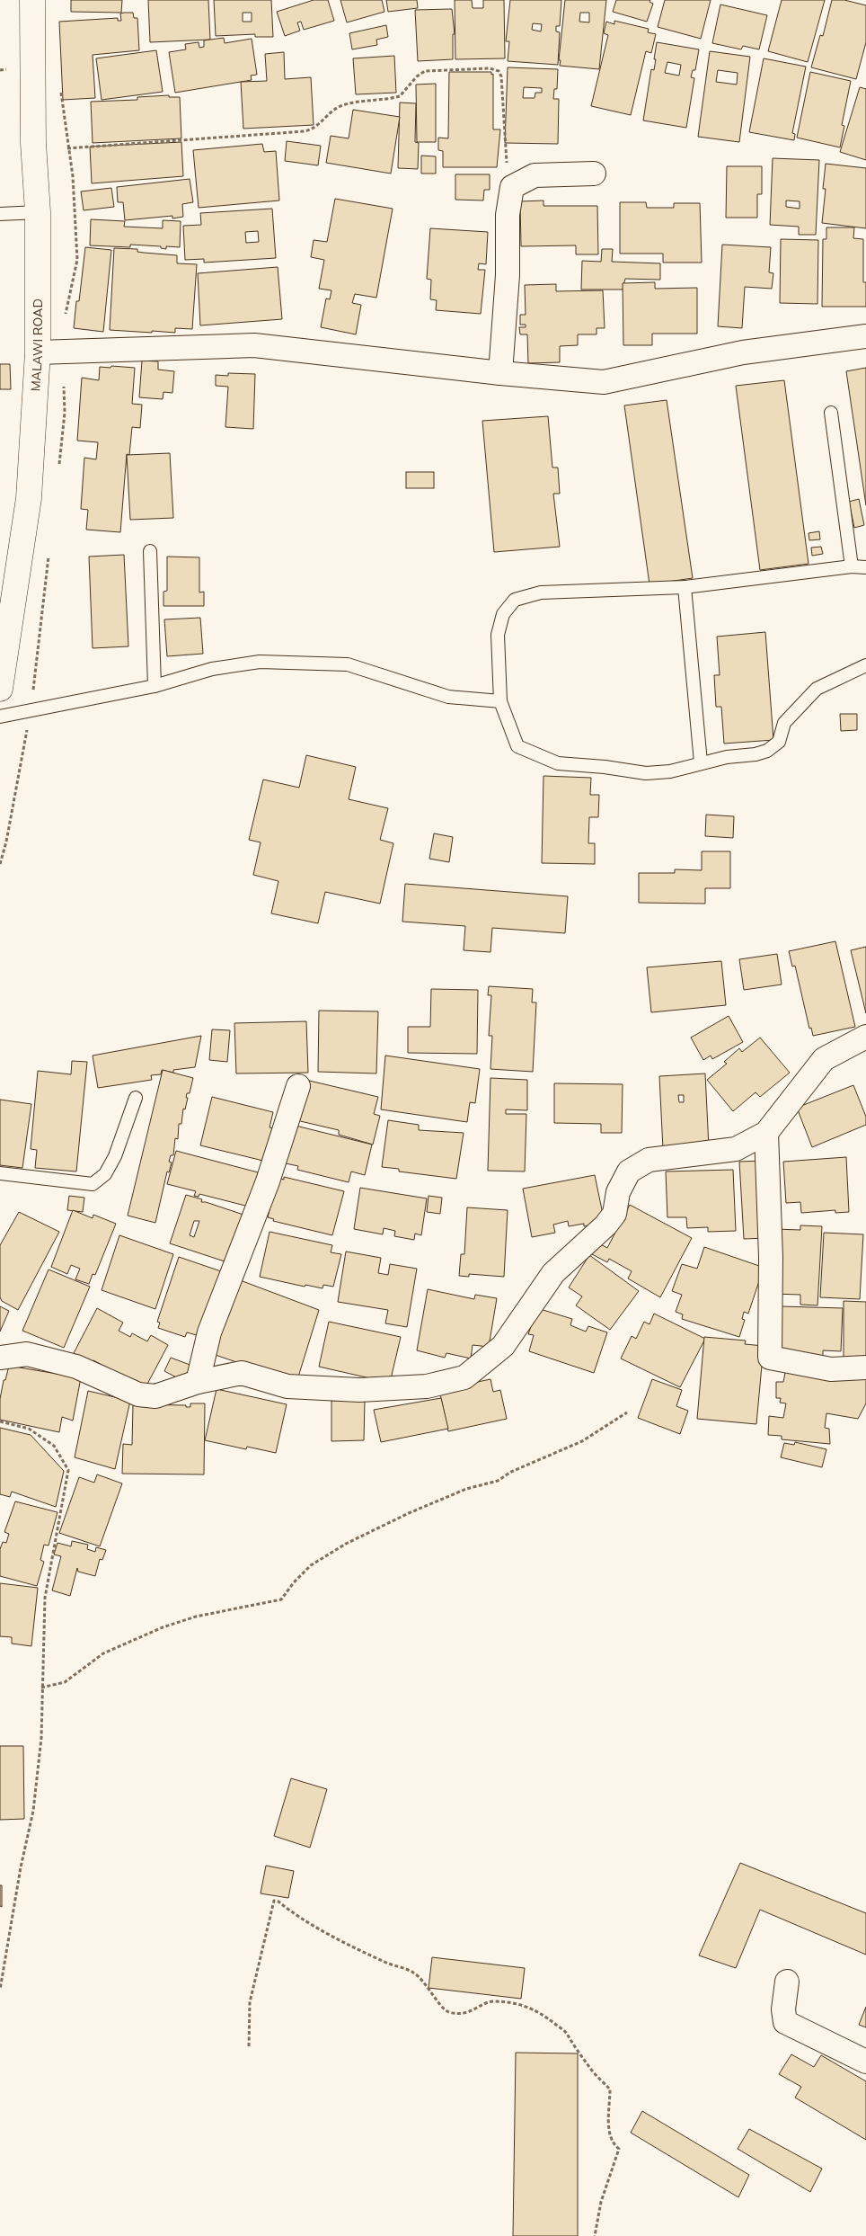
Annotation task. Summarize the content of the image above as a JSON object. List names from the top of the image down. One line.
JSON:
{"streets":{"main road":["MALAWI ROAD"]}}
